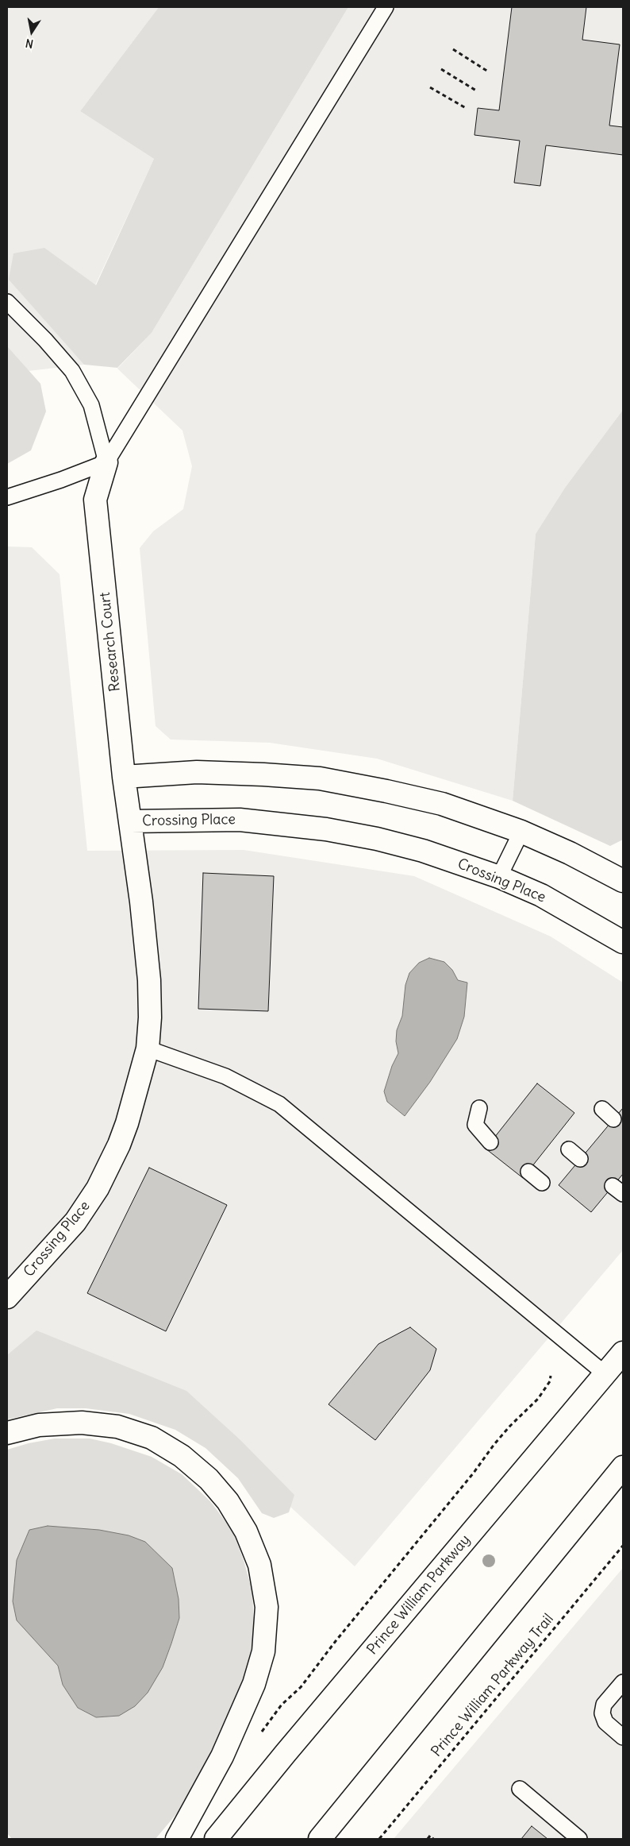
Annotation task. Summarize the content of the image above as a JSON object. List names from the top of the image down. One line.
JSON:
{"streets":{"main road":["Research Court","Crossing Place","Prince William Parkway"],"path":["Prince William Parkway Trail"]},"crossings":[["Research Court","Crossing Place"]],"north":"bottom"}
